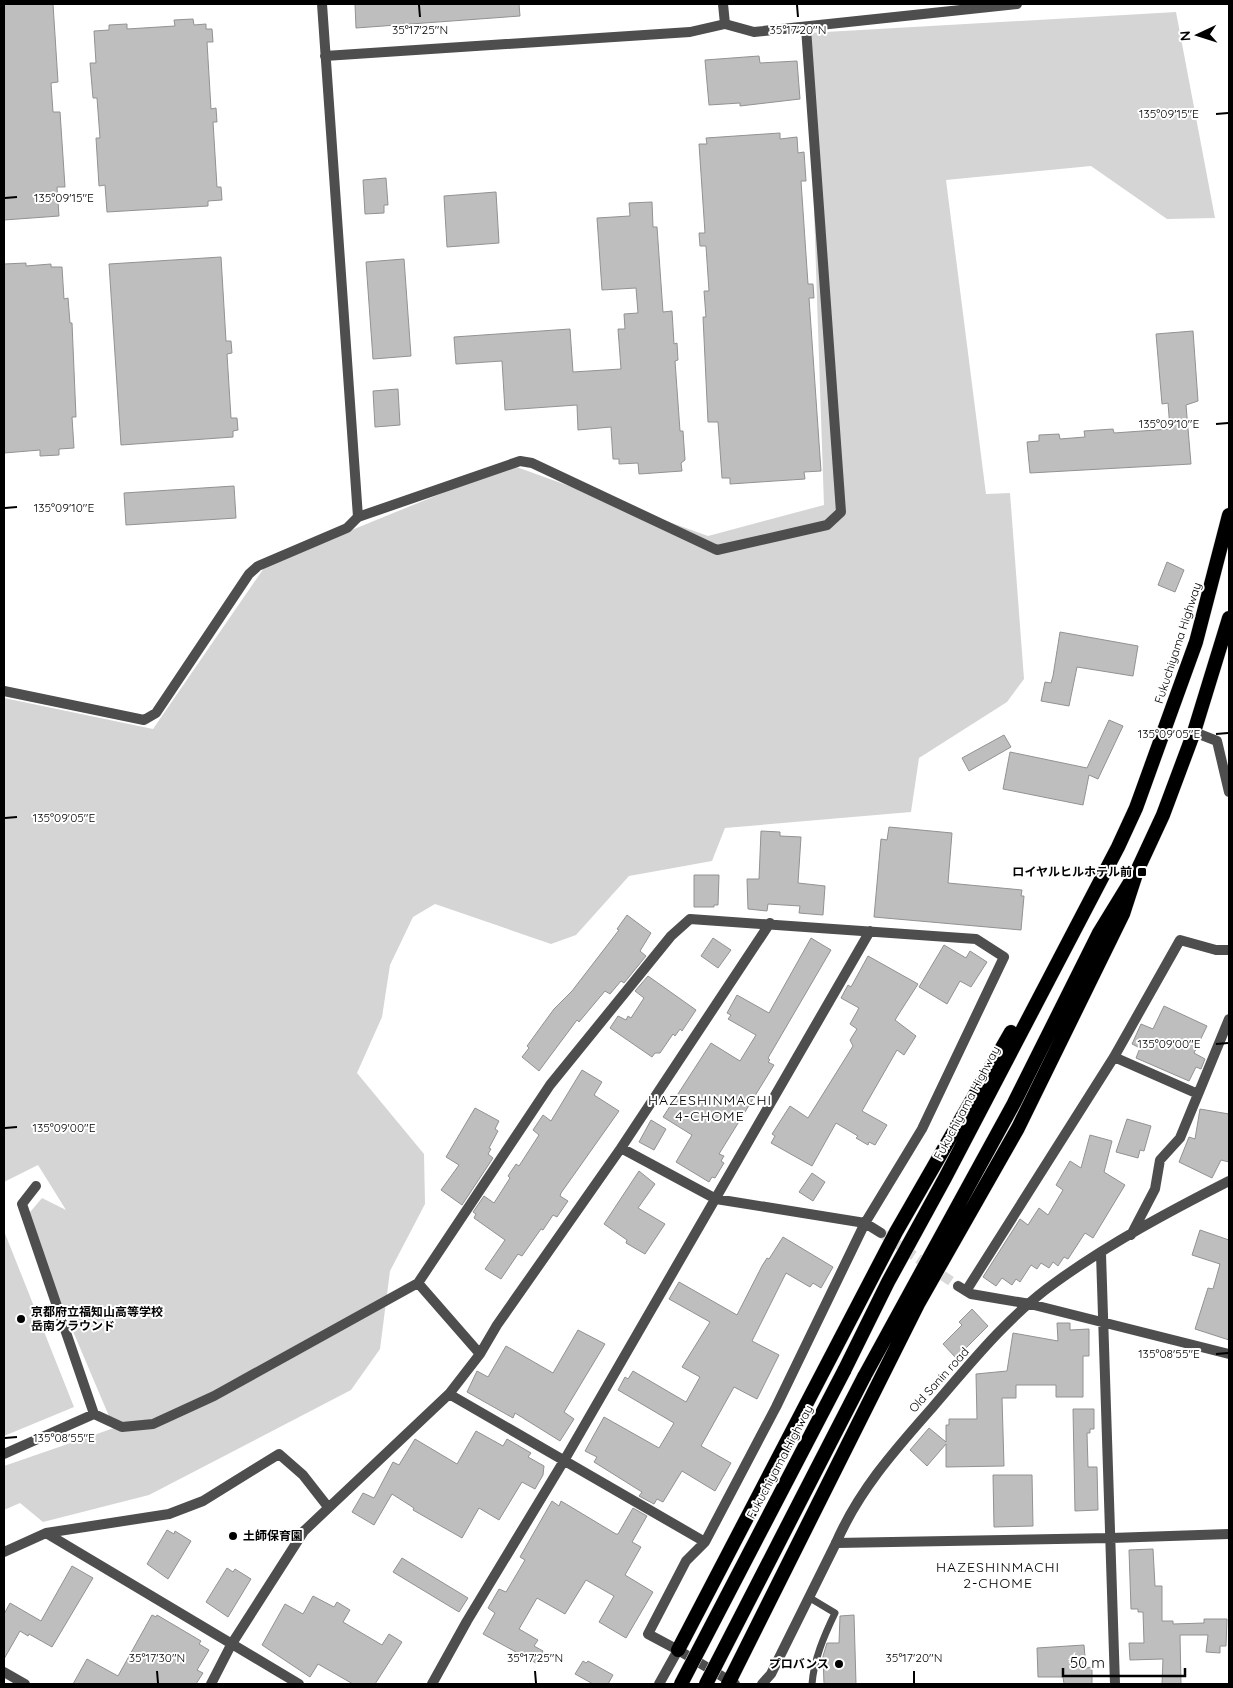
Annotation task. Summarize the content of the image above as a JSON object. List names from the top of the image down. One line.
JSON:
{"streets":{"highway":["Fukuchiyama Highway"],"street":["Old Sanin road"]},"districts":["HAZESHINMACHI 4-CHOME","HAZESHINMACHI 2-CHOME"],"places":{"transit":["ロイヤルヒルホテル前"],"other":["京都府立福知山高等学校 岳南グラウンド","土師保育園","プロバンス"]},"scale_bar":"50 m","north":"left","coordinates":["35°17'25\"N","35°17'20\"N","135°09'15\"E","135°09'10\"E","135°09'05\"E","135°09'00\"E","135°08'55\"E","35°17'30\"N"]}
